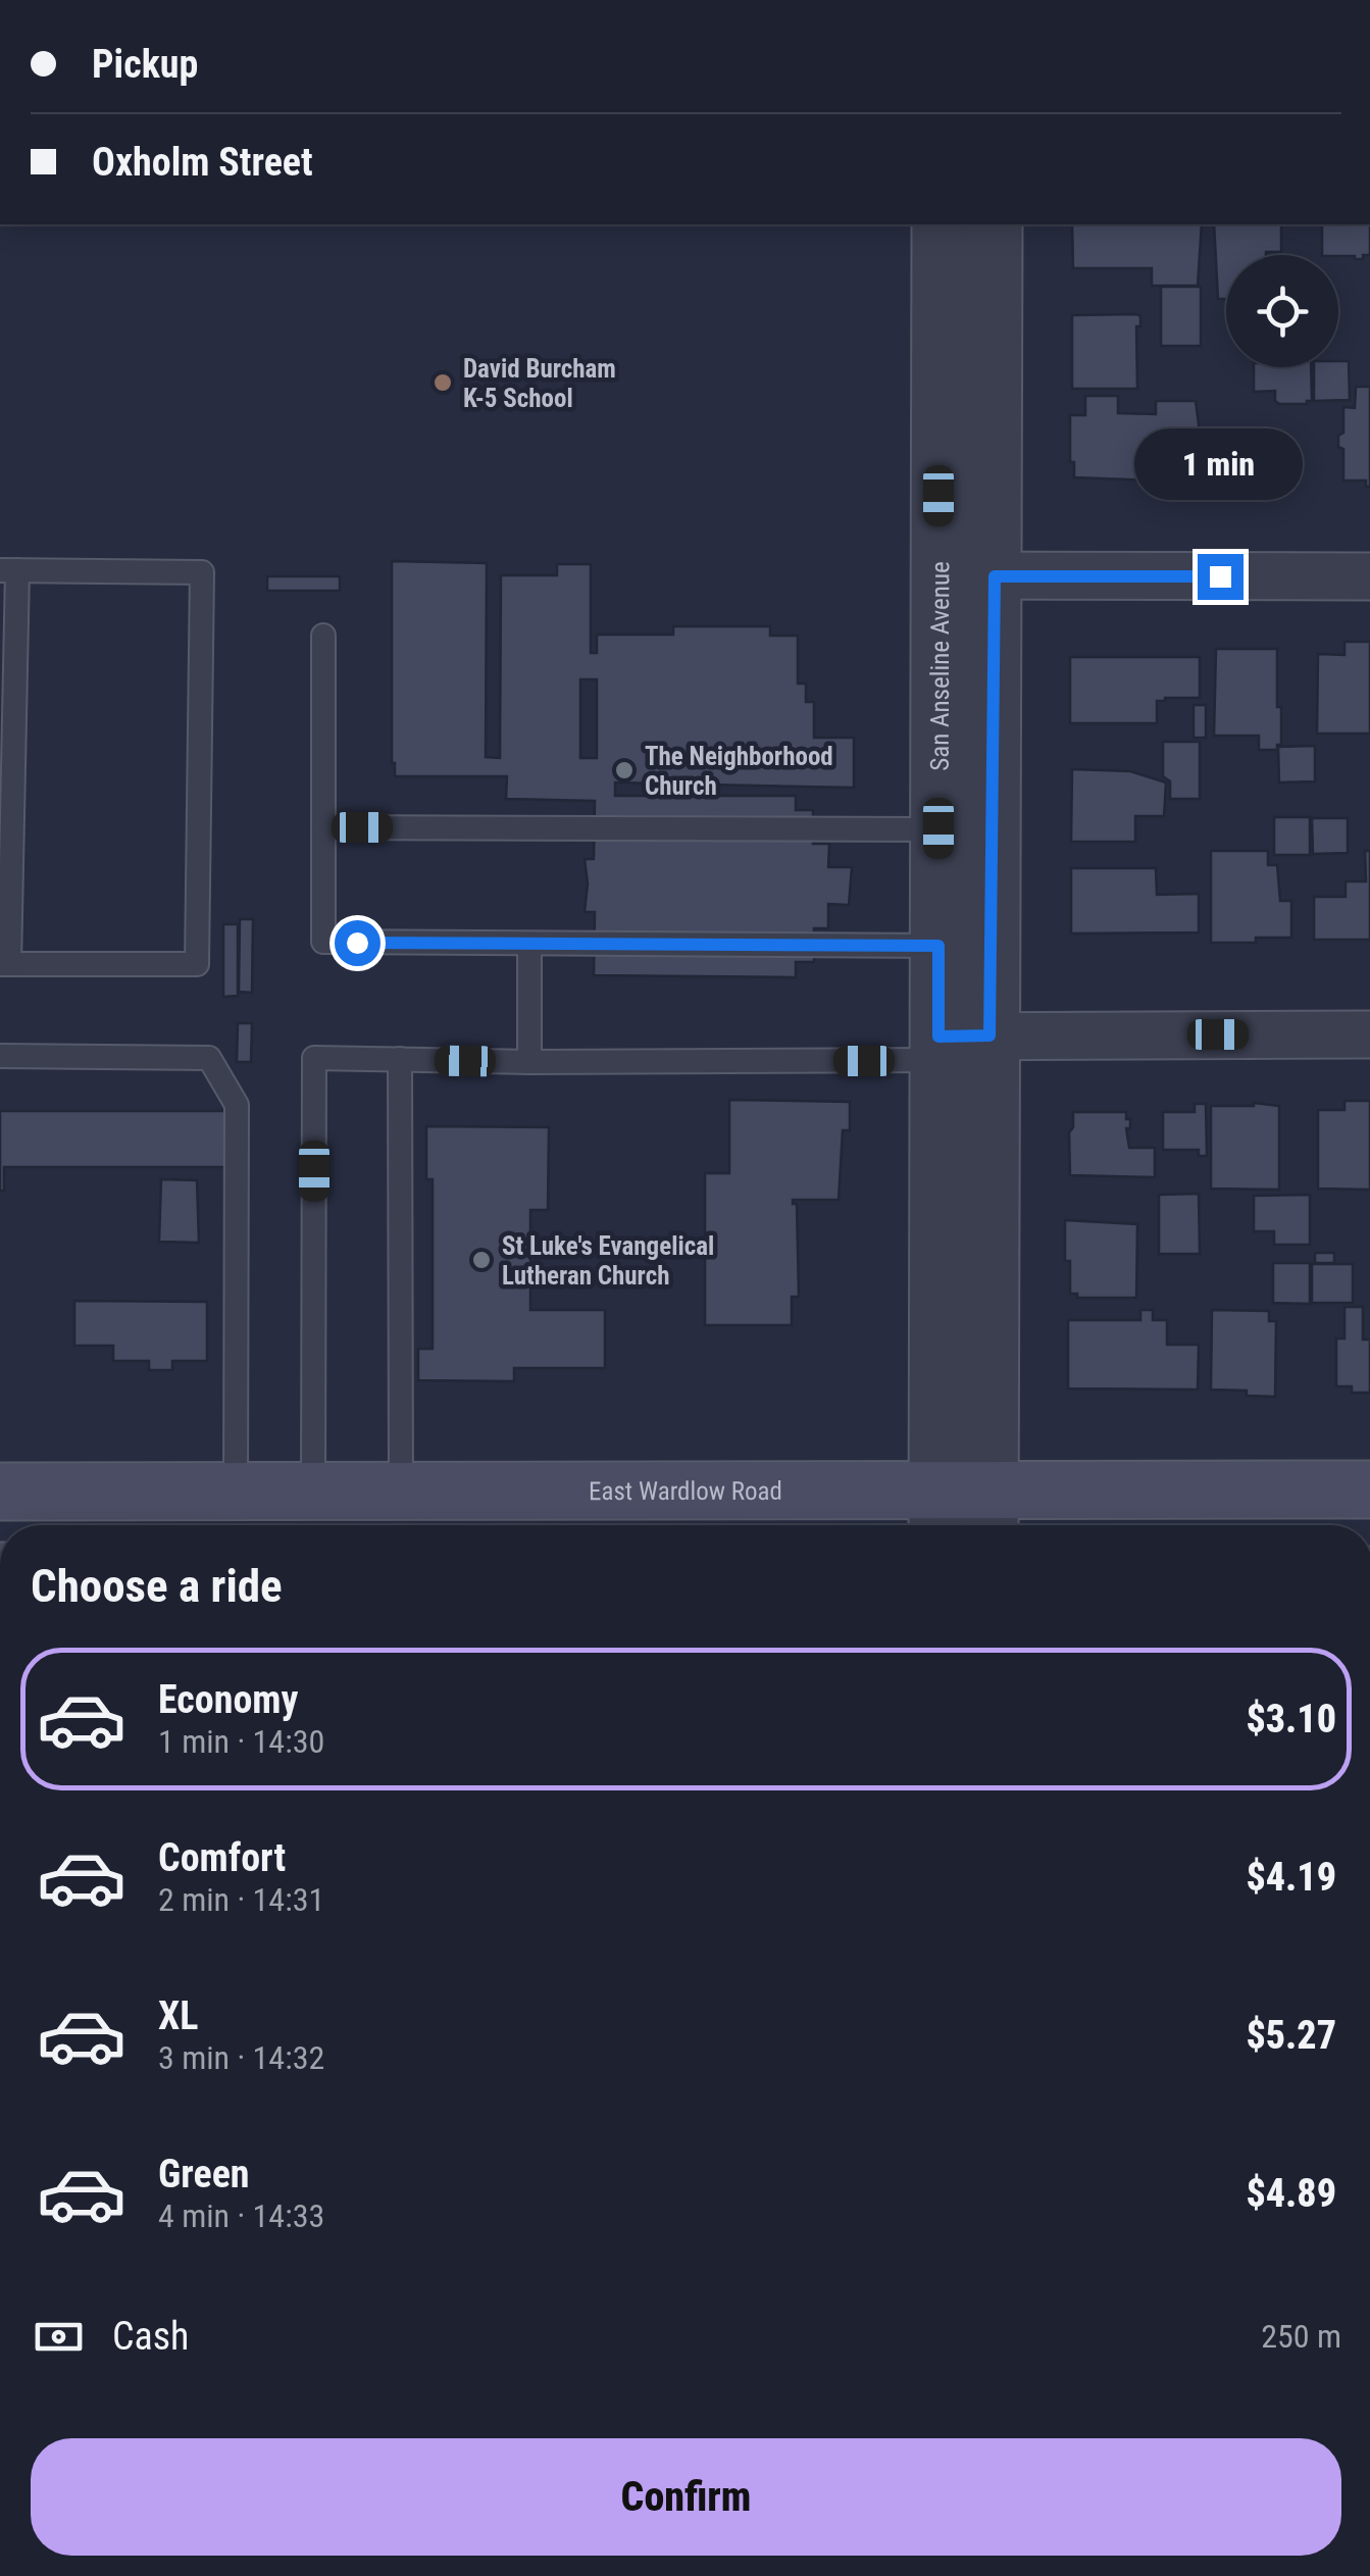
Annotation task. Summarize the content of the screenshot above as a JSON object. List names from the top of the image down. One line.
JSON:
{"streets":{"main road":["East Wardlow Road"],"street":["San Anseline Avenue"]},"crossings":[["San Anseline Avenue","East Wardlow Road"]],"places":["David Burcham K-5 School","The Neighborhood Church","St Luke's Evangelical Lutheran Church"],"page":{"banner":["Pickup","Oxholm Street"],"bubble":"1 min","heading":"Choose a ride","list":[{"name":"Economy","note":"1 min · 14:30","value":"$3.10"},{"name":"Comfort","note":"2 min · 14:31","value":"$4.19"},{"name":"XL","note":"3 min · 14:32","value":"$5.27"},{"name":"Green","note":"4 min · 14:33","value":"$4.89"}],"pay":["Cash","250 m"],"buttons":"Confirm"}}
